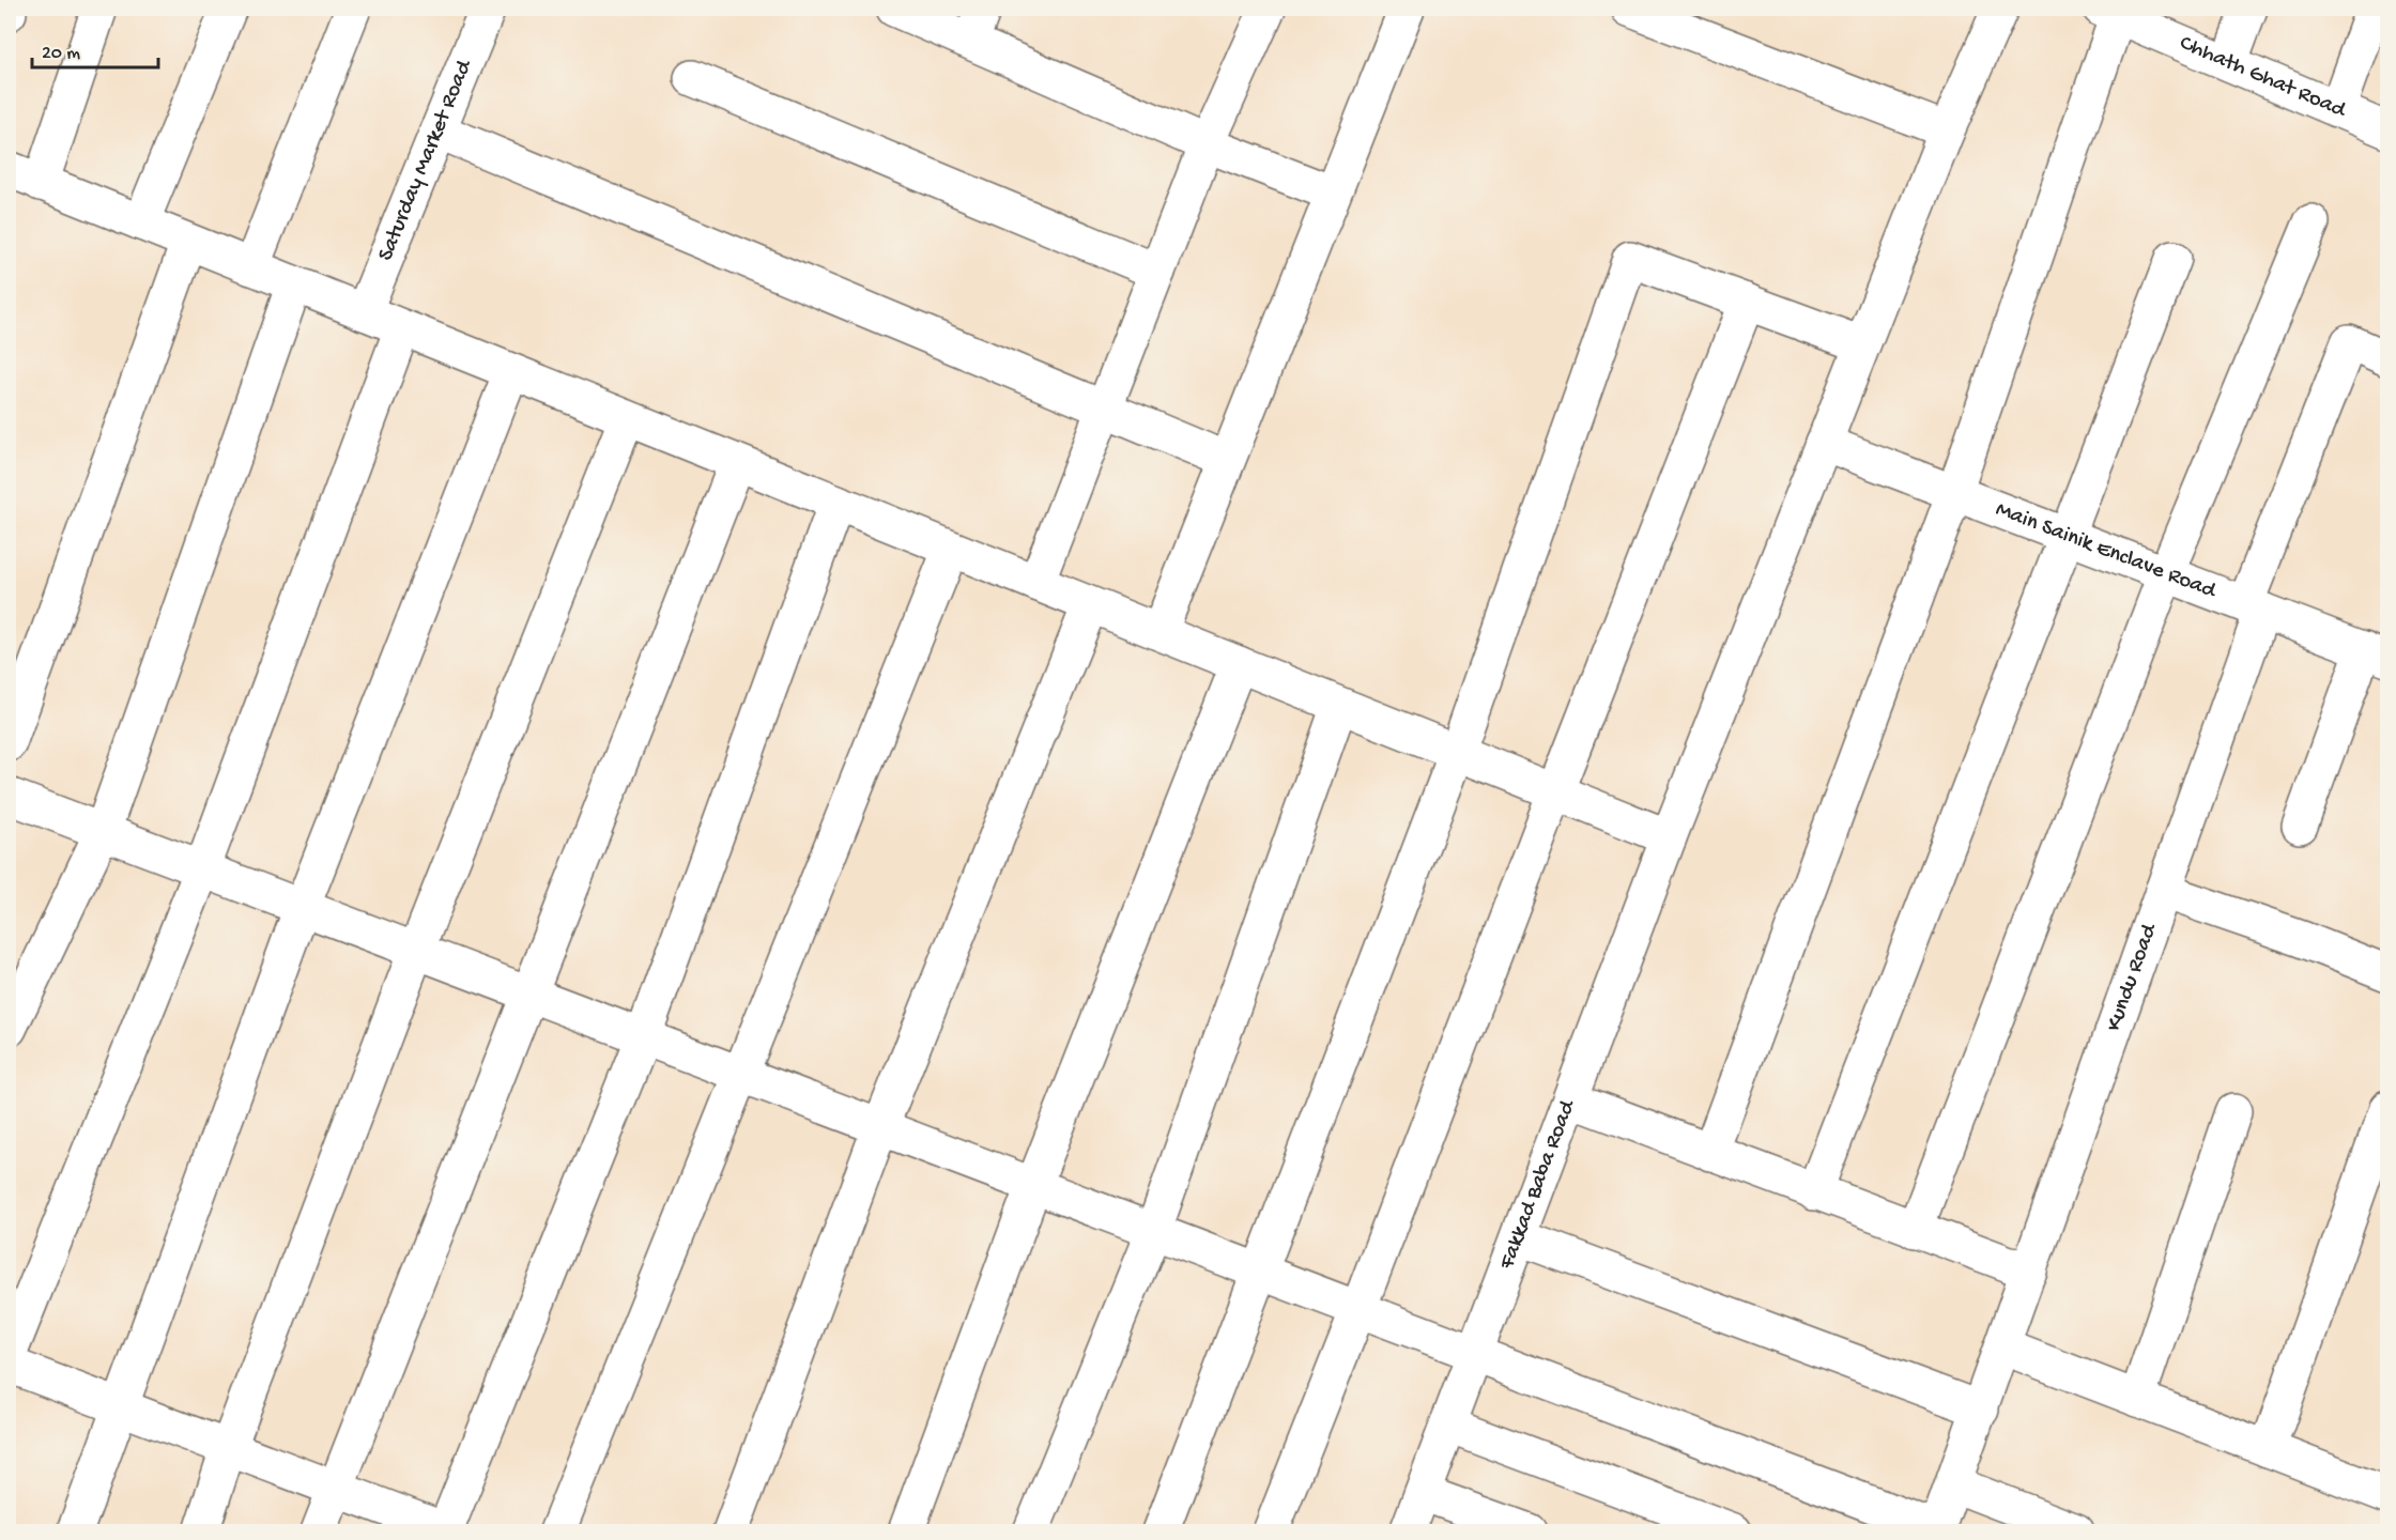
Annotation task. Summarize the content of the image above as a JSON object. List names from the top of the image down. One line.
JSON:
{"streets":{"street":["Chhath Ghat Road","Saturday Market Road","Main Sainik Enclave Road","Kundu Road","Fakkad Baba Road"]},"crossings":[["Main Sainik Enclave Road","Kundu Road"],["Main Sainik Enclave Road","Fakkad Baba Road"]],"scale_bar":"20 m"}
